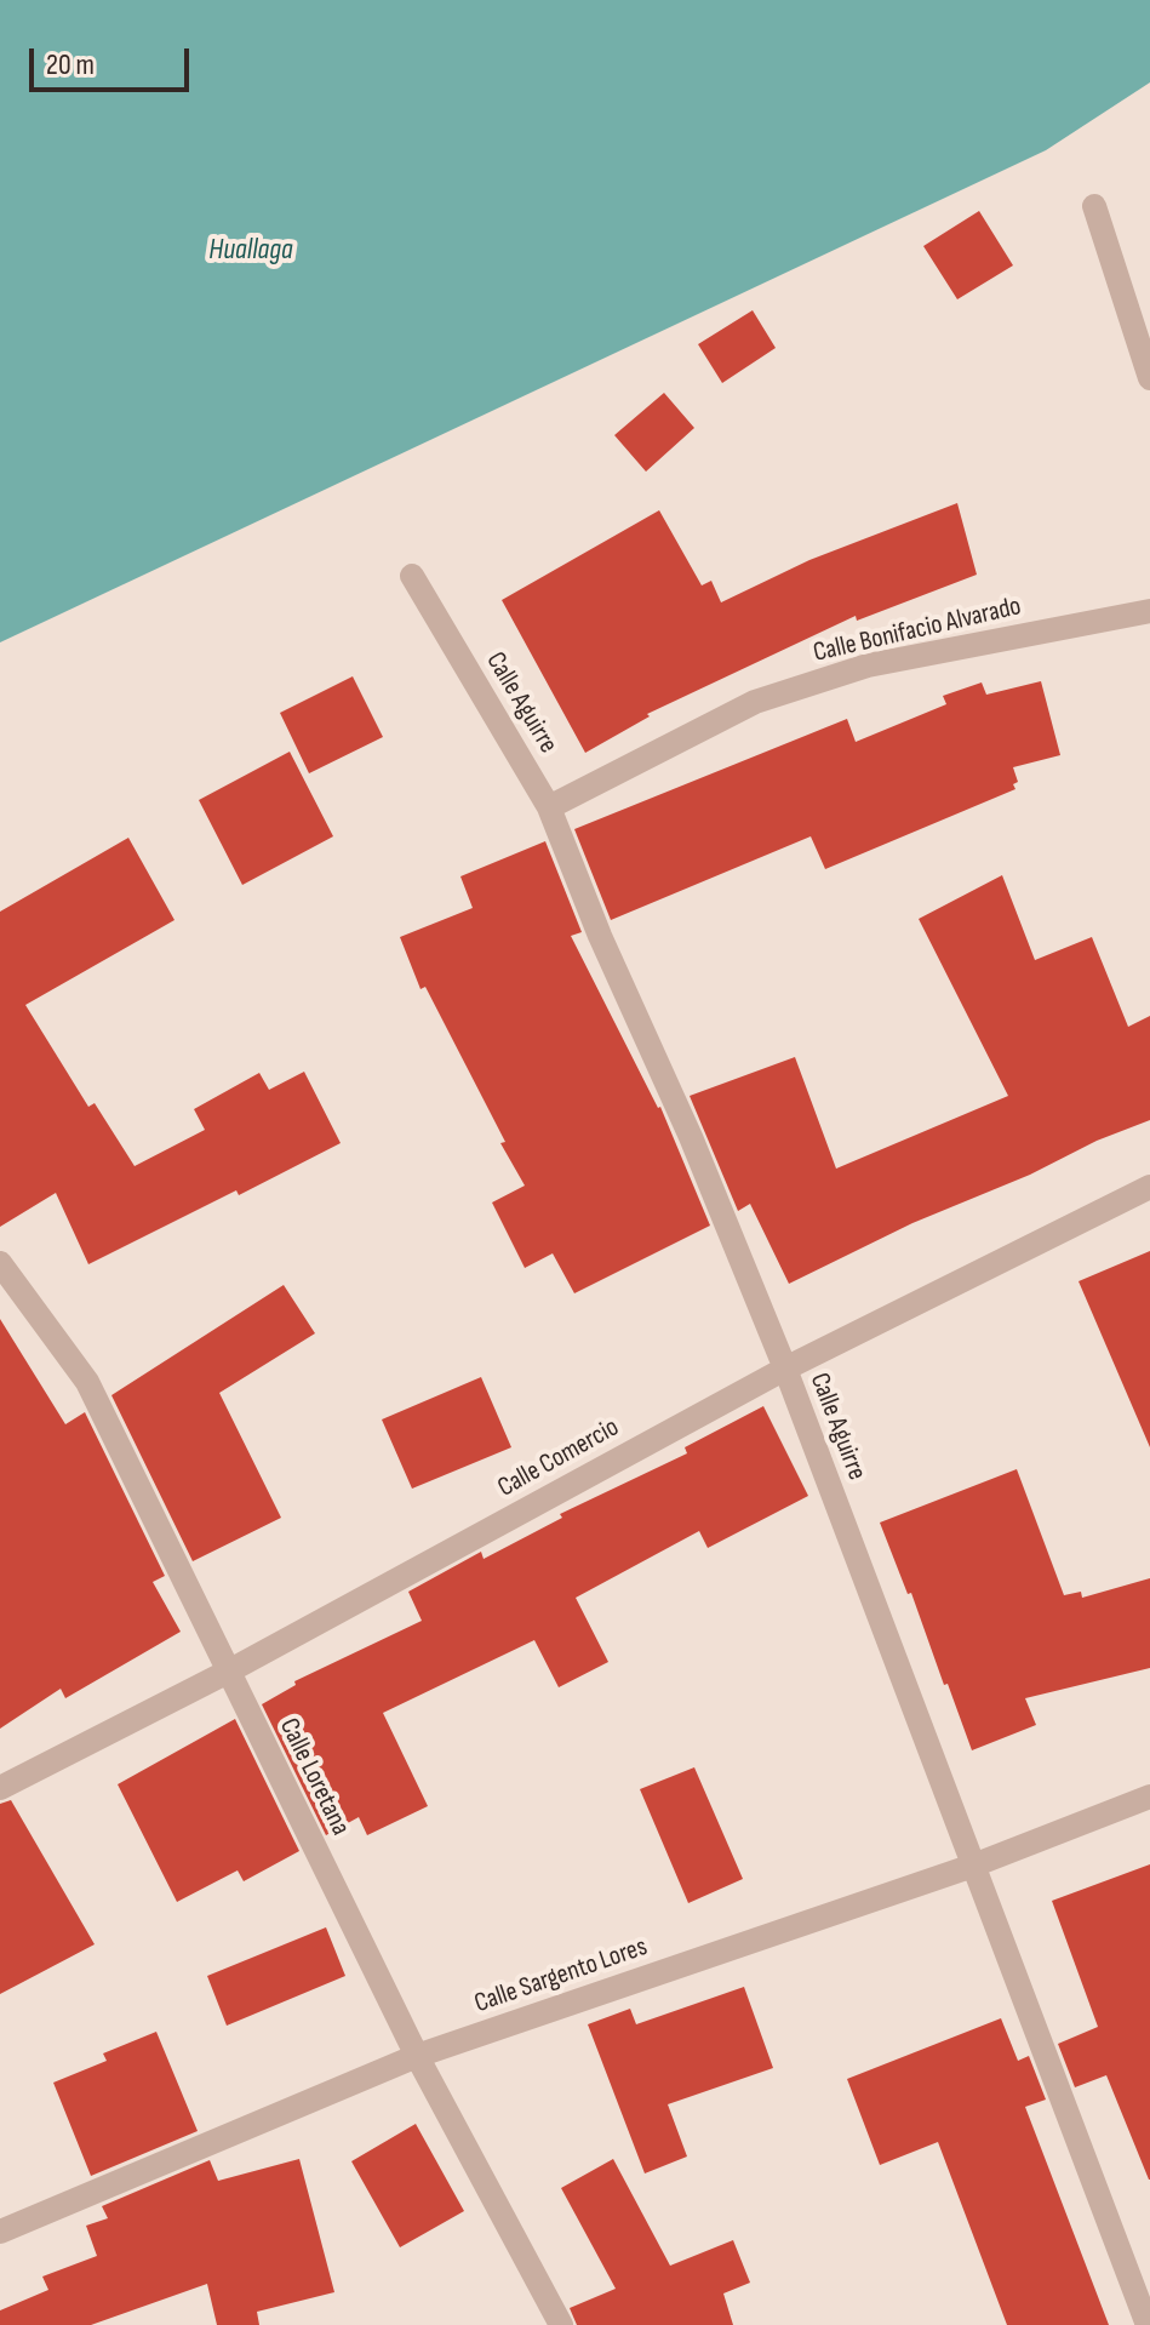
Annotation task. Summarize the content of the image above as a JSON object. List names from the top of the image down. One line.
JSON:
{"streets":{"street":["Calle Bonifacio Alvarado","Calle Aguirre","Calle Comercio","Calle Loretana","Calle Sargento Lores"]},"crossings":[["Calle Bonifacio Alvarado","Calle Aguirre"],["Calle Aguirre","Calle Comercio"],["Calle Aguirre","Calle Sargento Lores"],["Calle Comercio","Calle Loretana"],["Calle Loretana","Calle Sargento Lores"]],"water":["Huallaga"],"scale_bar":"20 m"}
